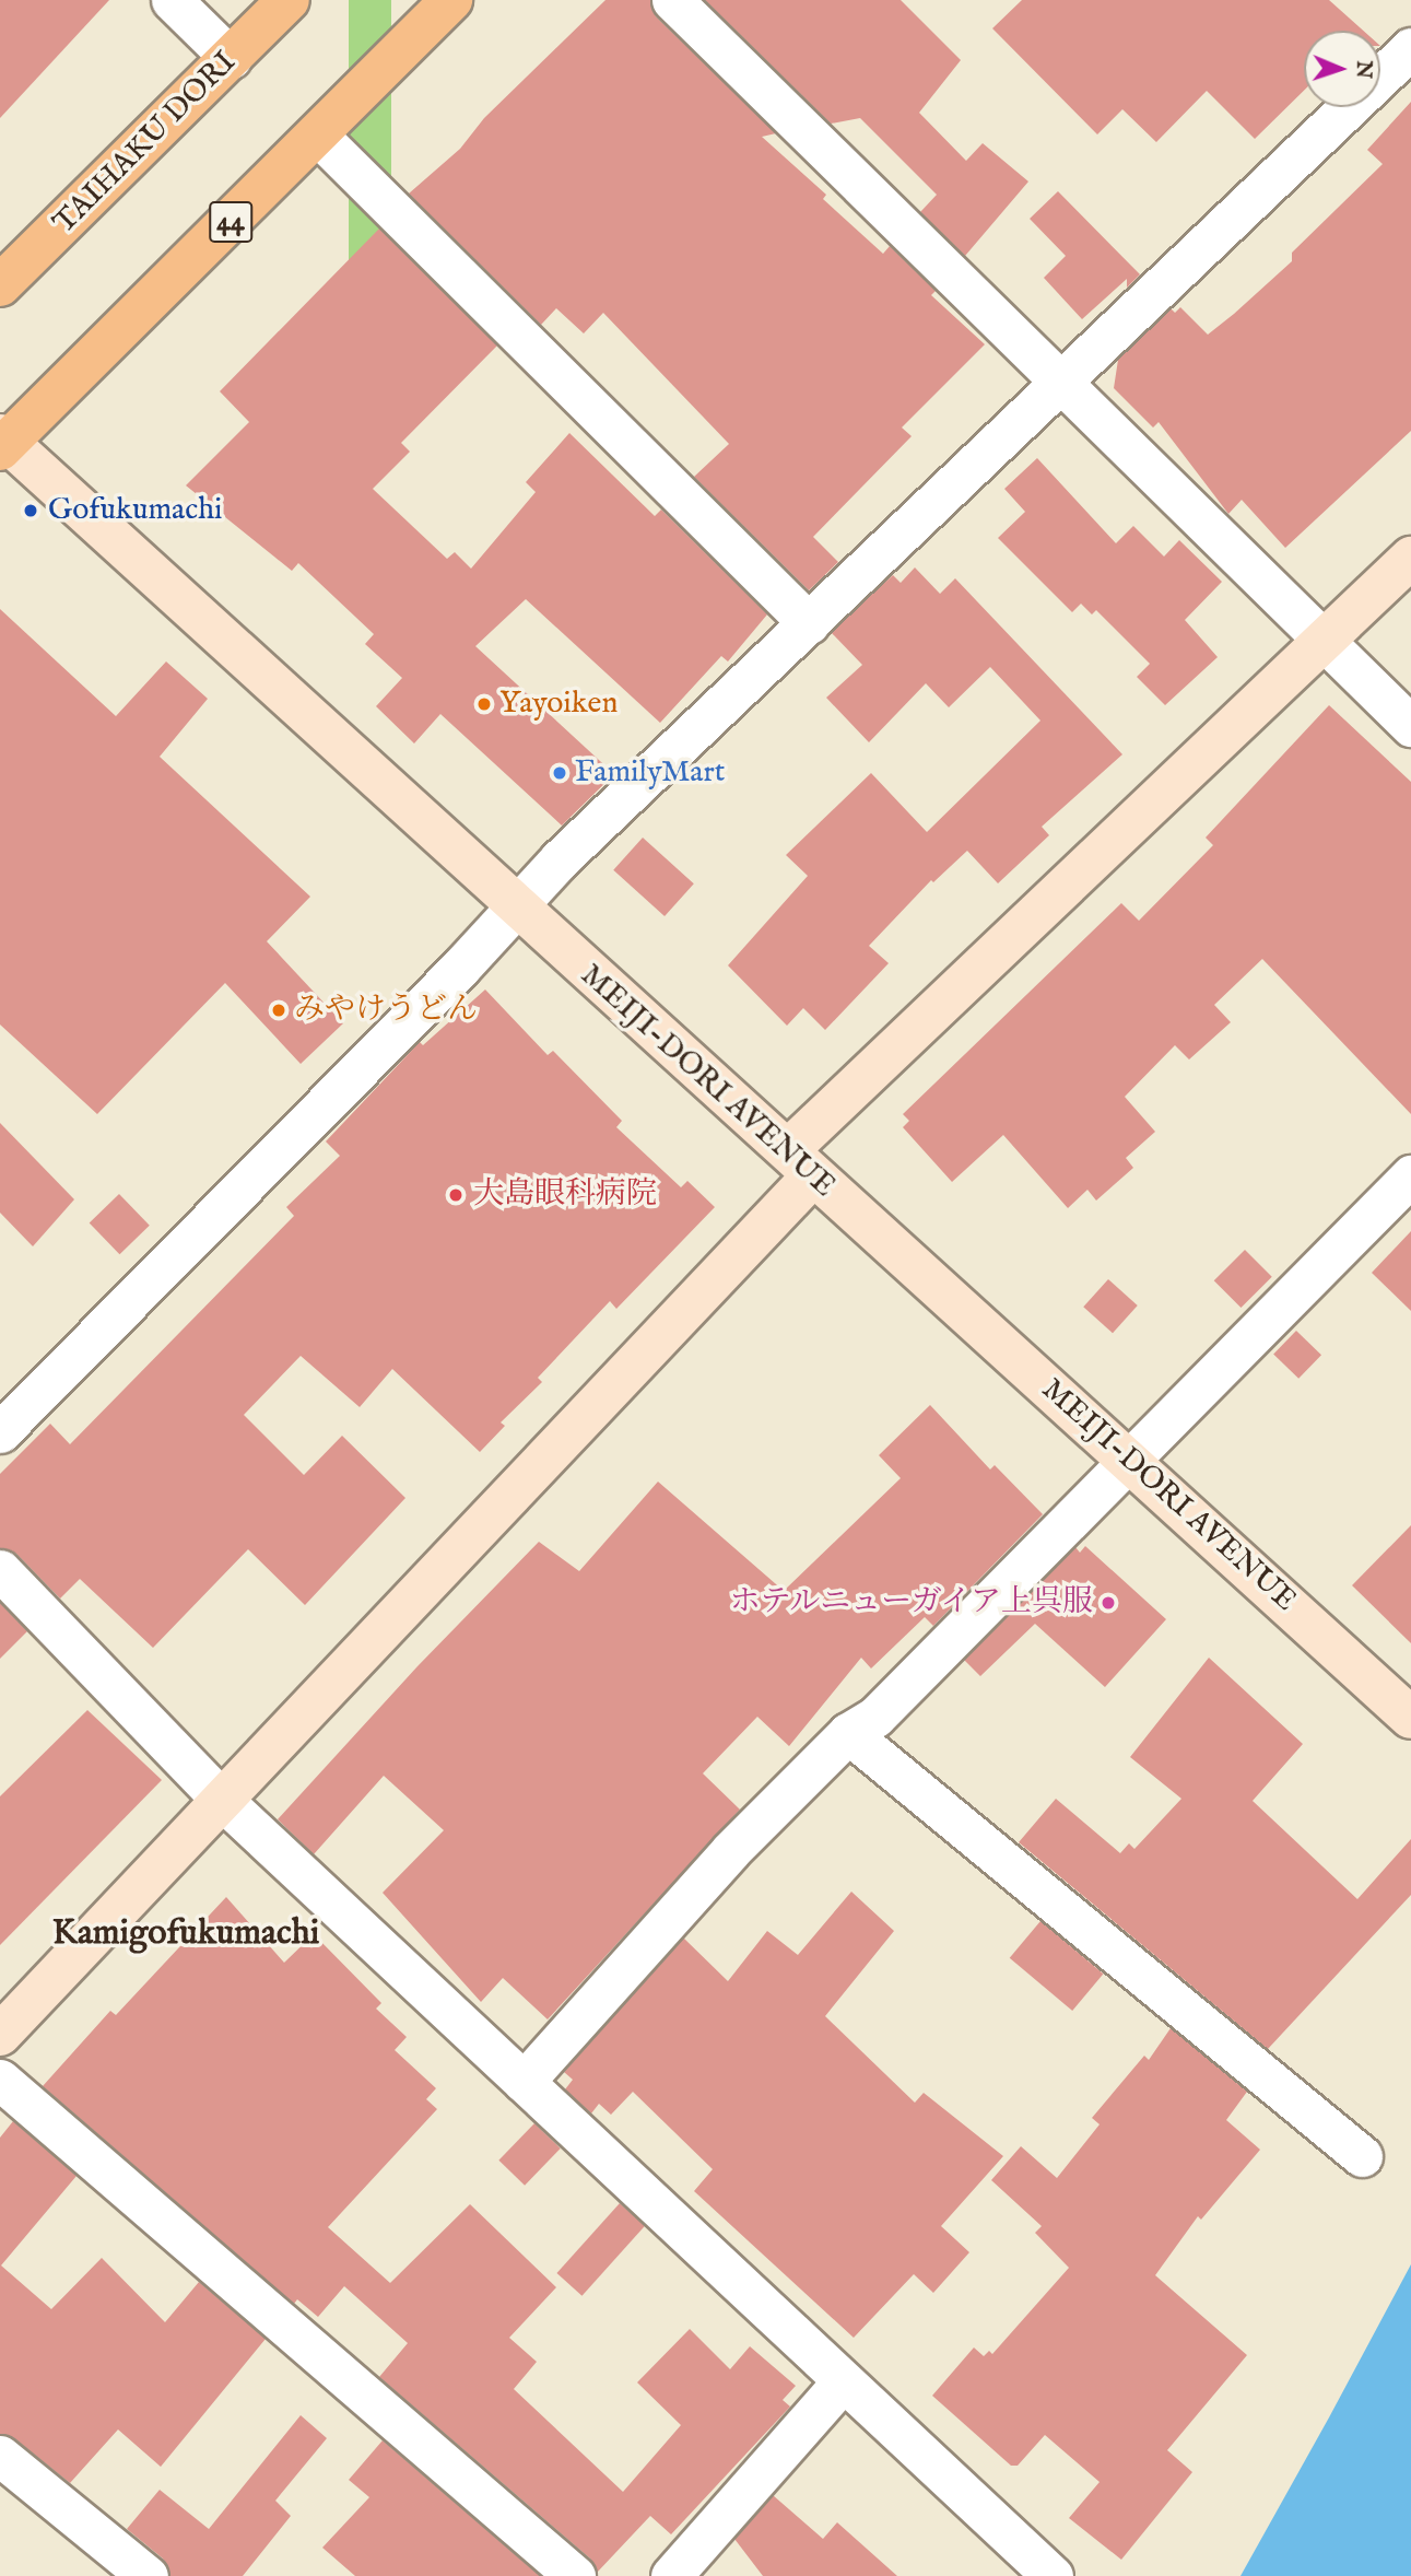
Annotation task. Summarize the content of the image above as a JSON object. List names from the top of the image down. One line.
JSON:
{"streets":{"main road":["TAIHAKU DORI","44"],"street":["MEIJI-DORI AVENUE"]},"crossings":[["44","MEIJI-DORI AVENUE"]],"districts":["Kamigofukumachi"],"places":["Gofukumachi","Yayoiken","FamilyMart","みやけうどん","大島眼科病院","ホテルニューガイア上呉服"],"north":"right"}
